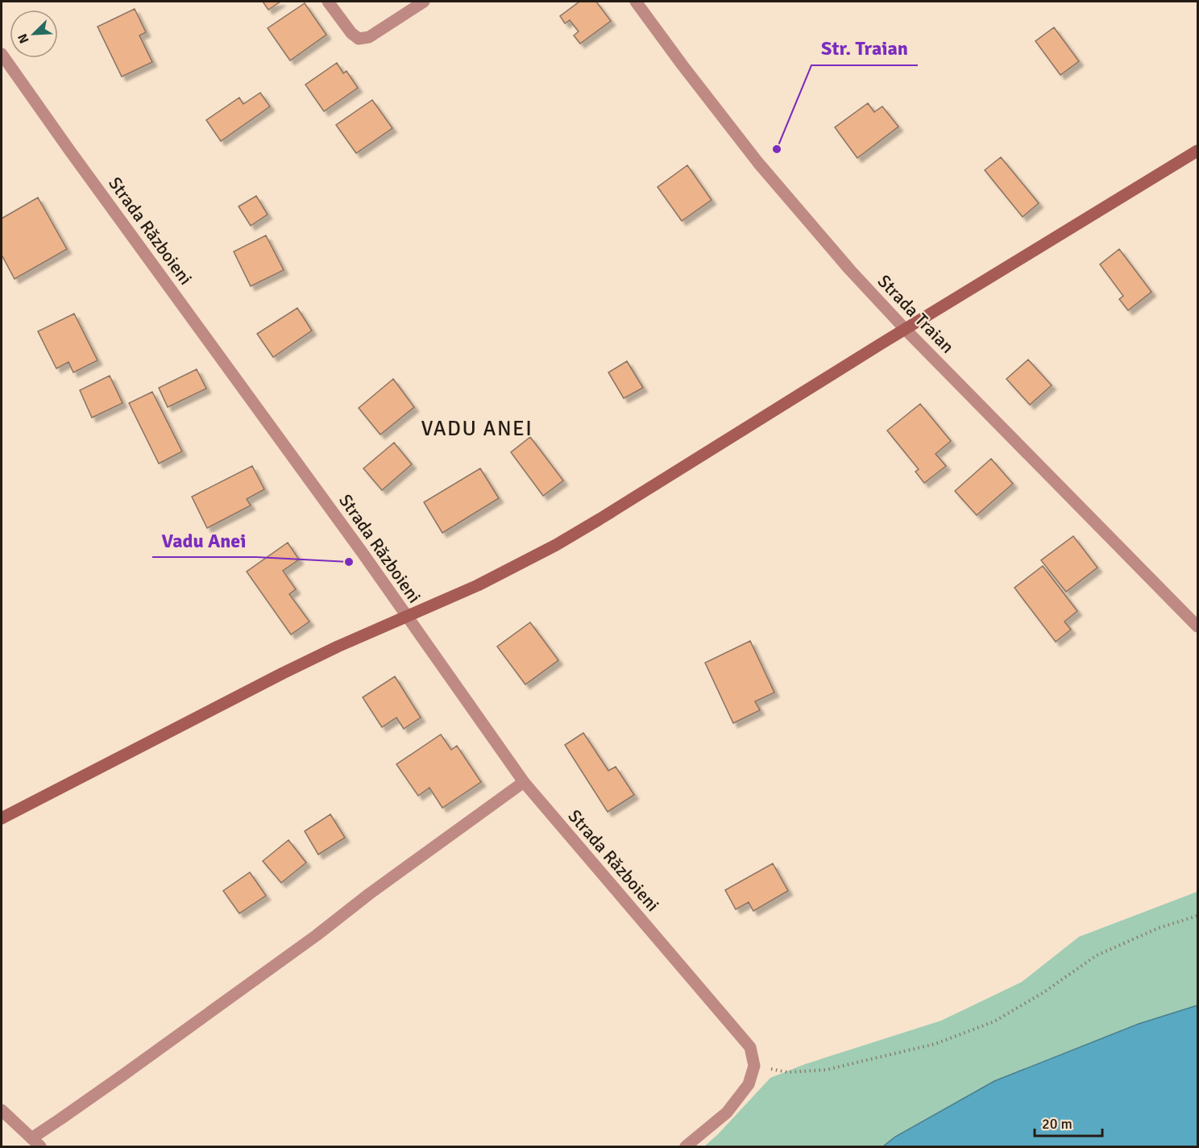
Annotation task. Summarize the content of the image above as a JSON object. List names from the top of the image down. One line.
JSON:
{"streets":{"street":["Strada Războieni","Strada Traian"]},"districts":["VADU ANEI"],"places":["Str. Traian","Vadu Anei"],"scale_bar":"20 m","north":"bottom left"}
